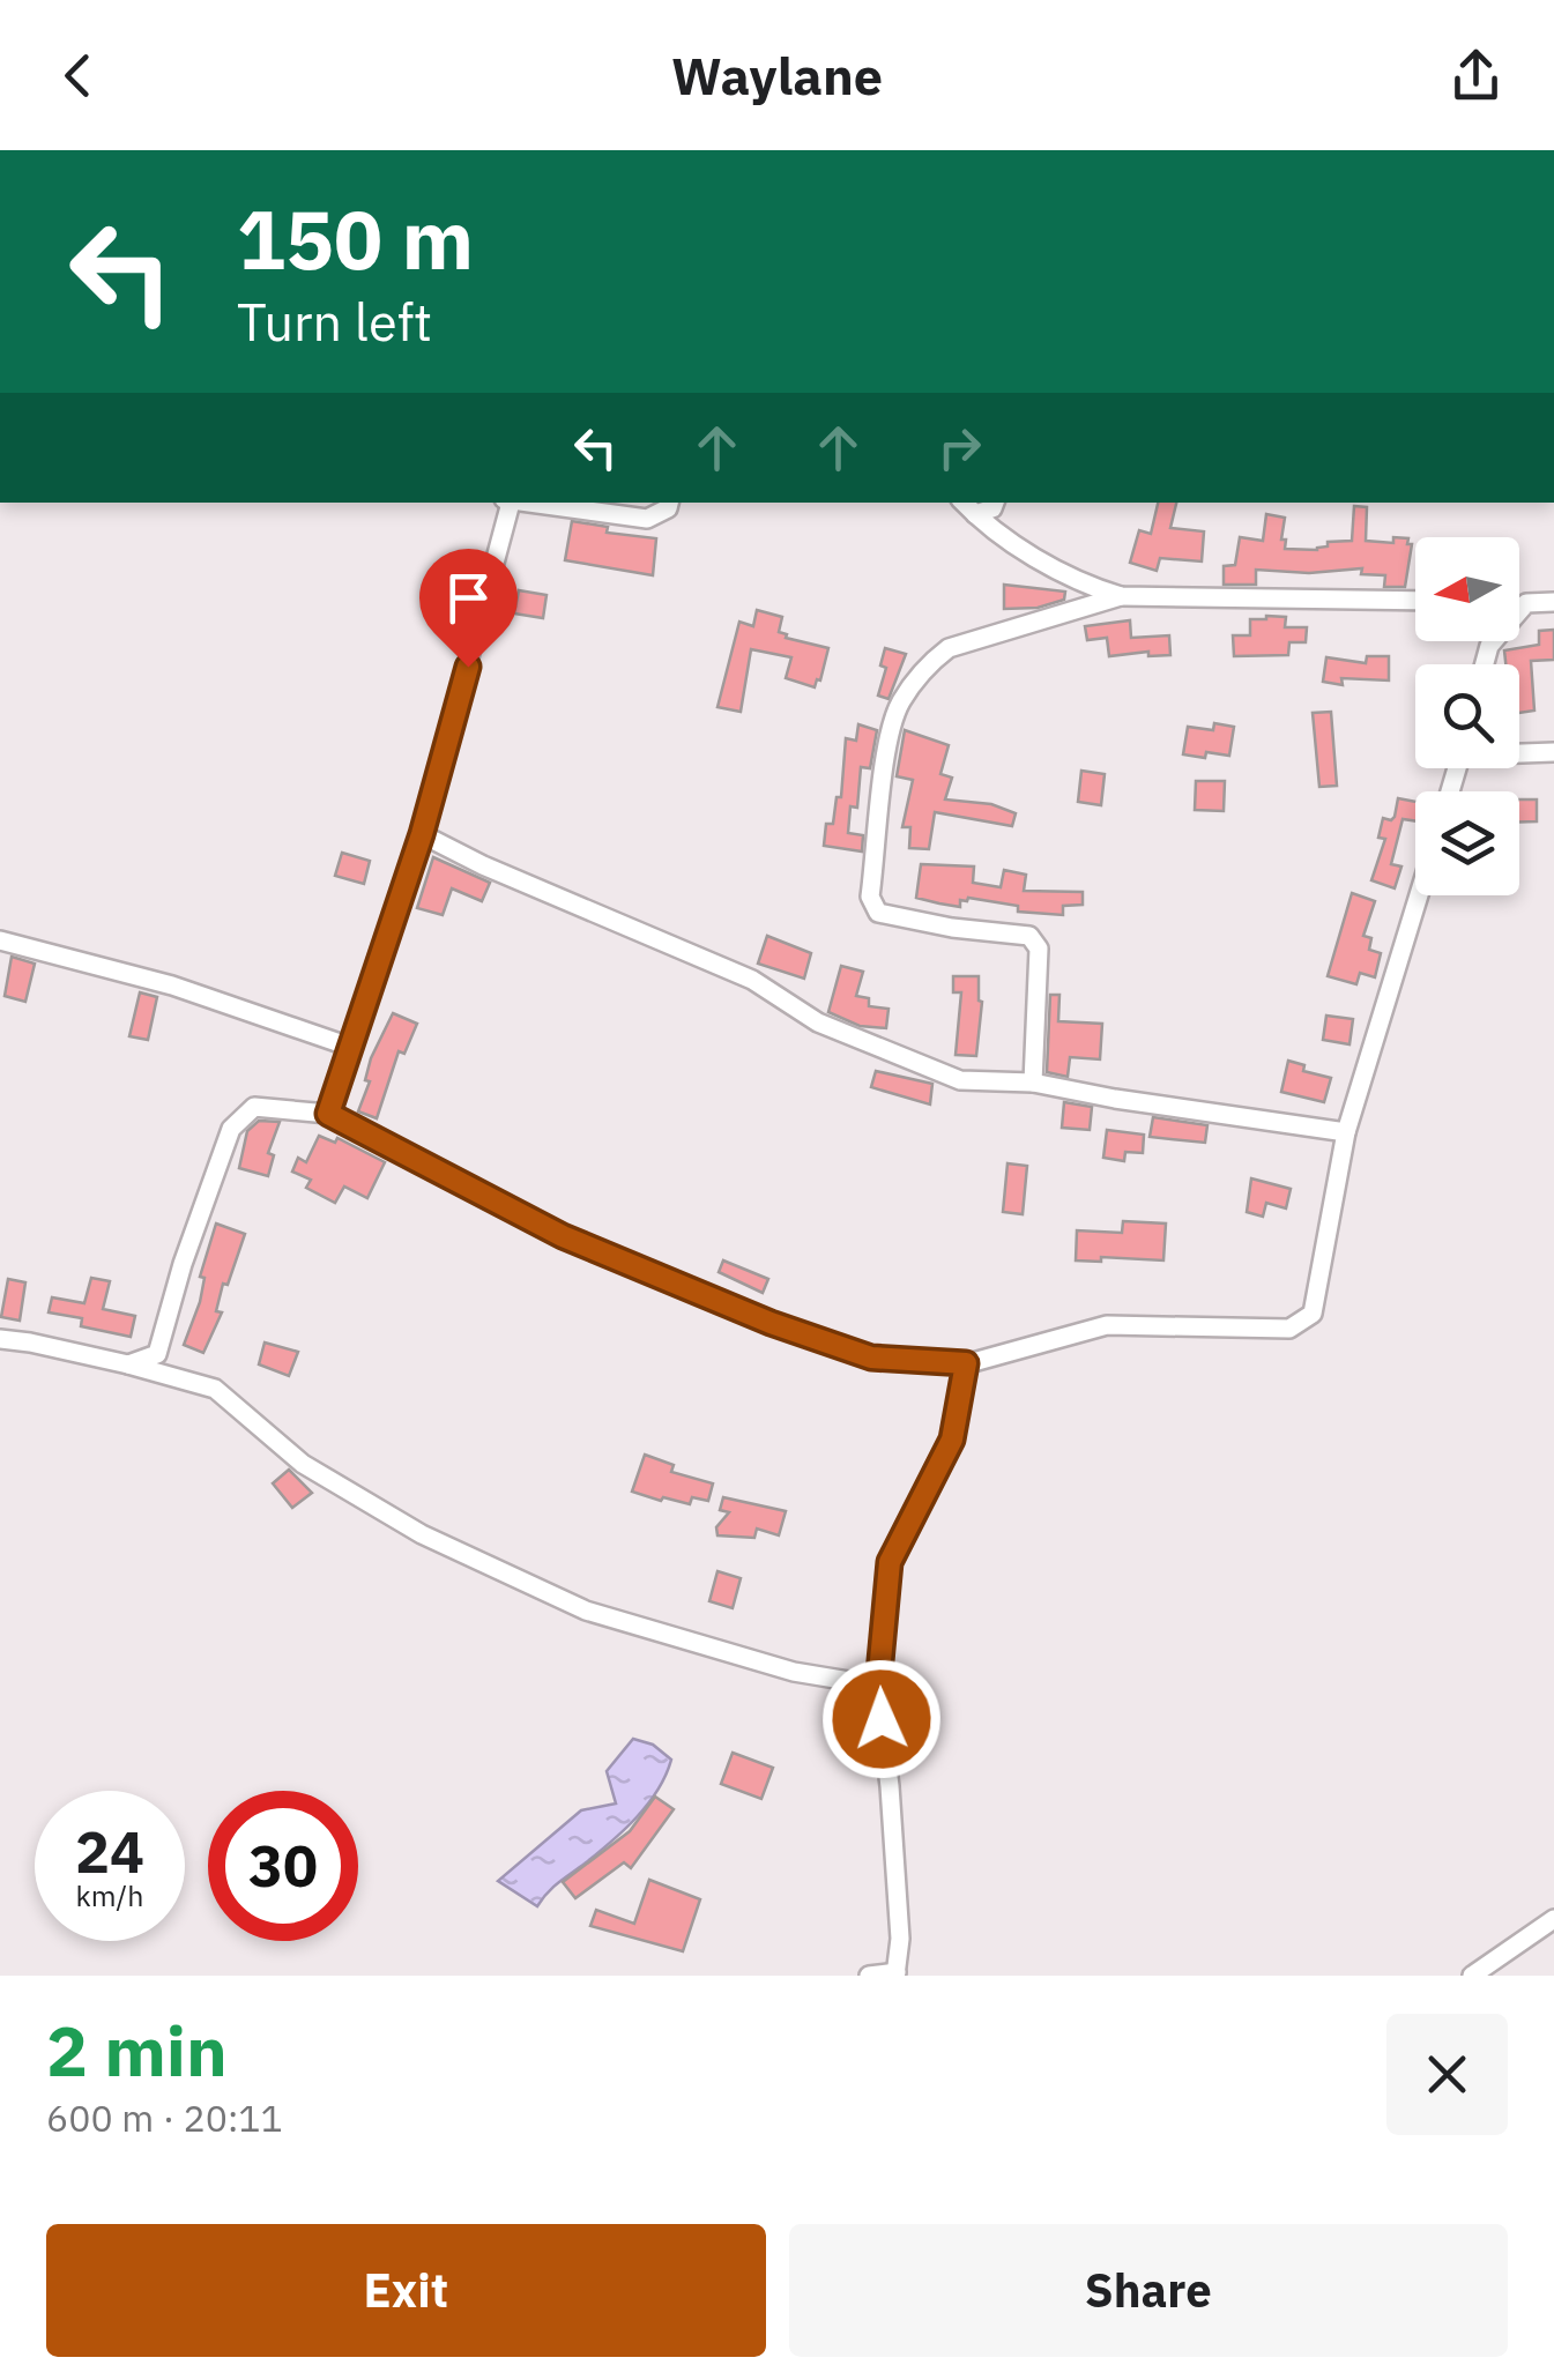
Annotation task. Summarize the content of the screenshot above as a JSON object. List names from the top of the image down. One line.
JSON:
{"north":"left","page":{"header":"Waylane","turn":["150 m","Turn left"],"speed":"24 km/h","limit":"30","heading":["2 min","600 m · 20:11"],"buttons":["Exit","Share"]}}
